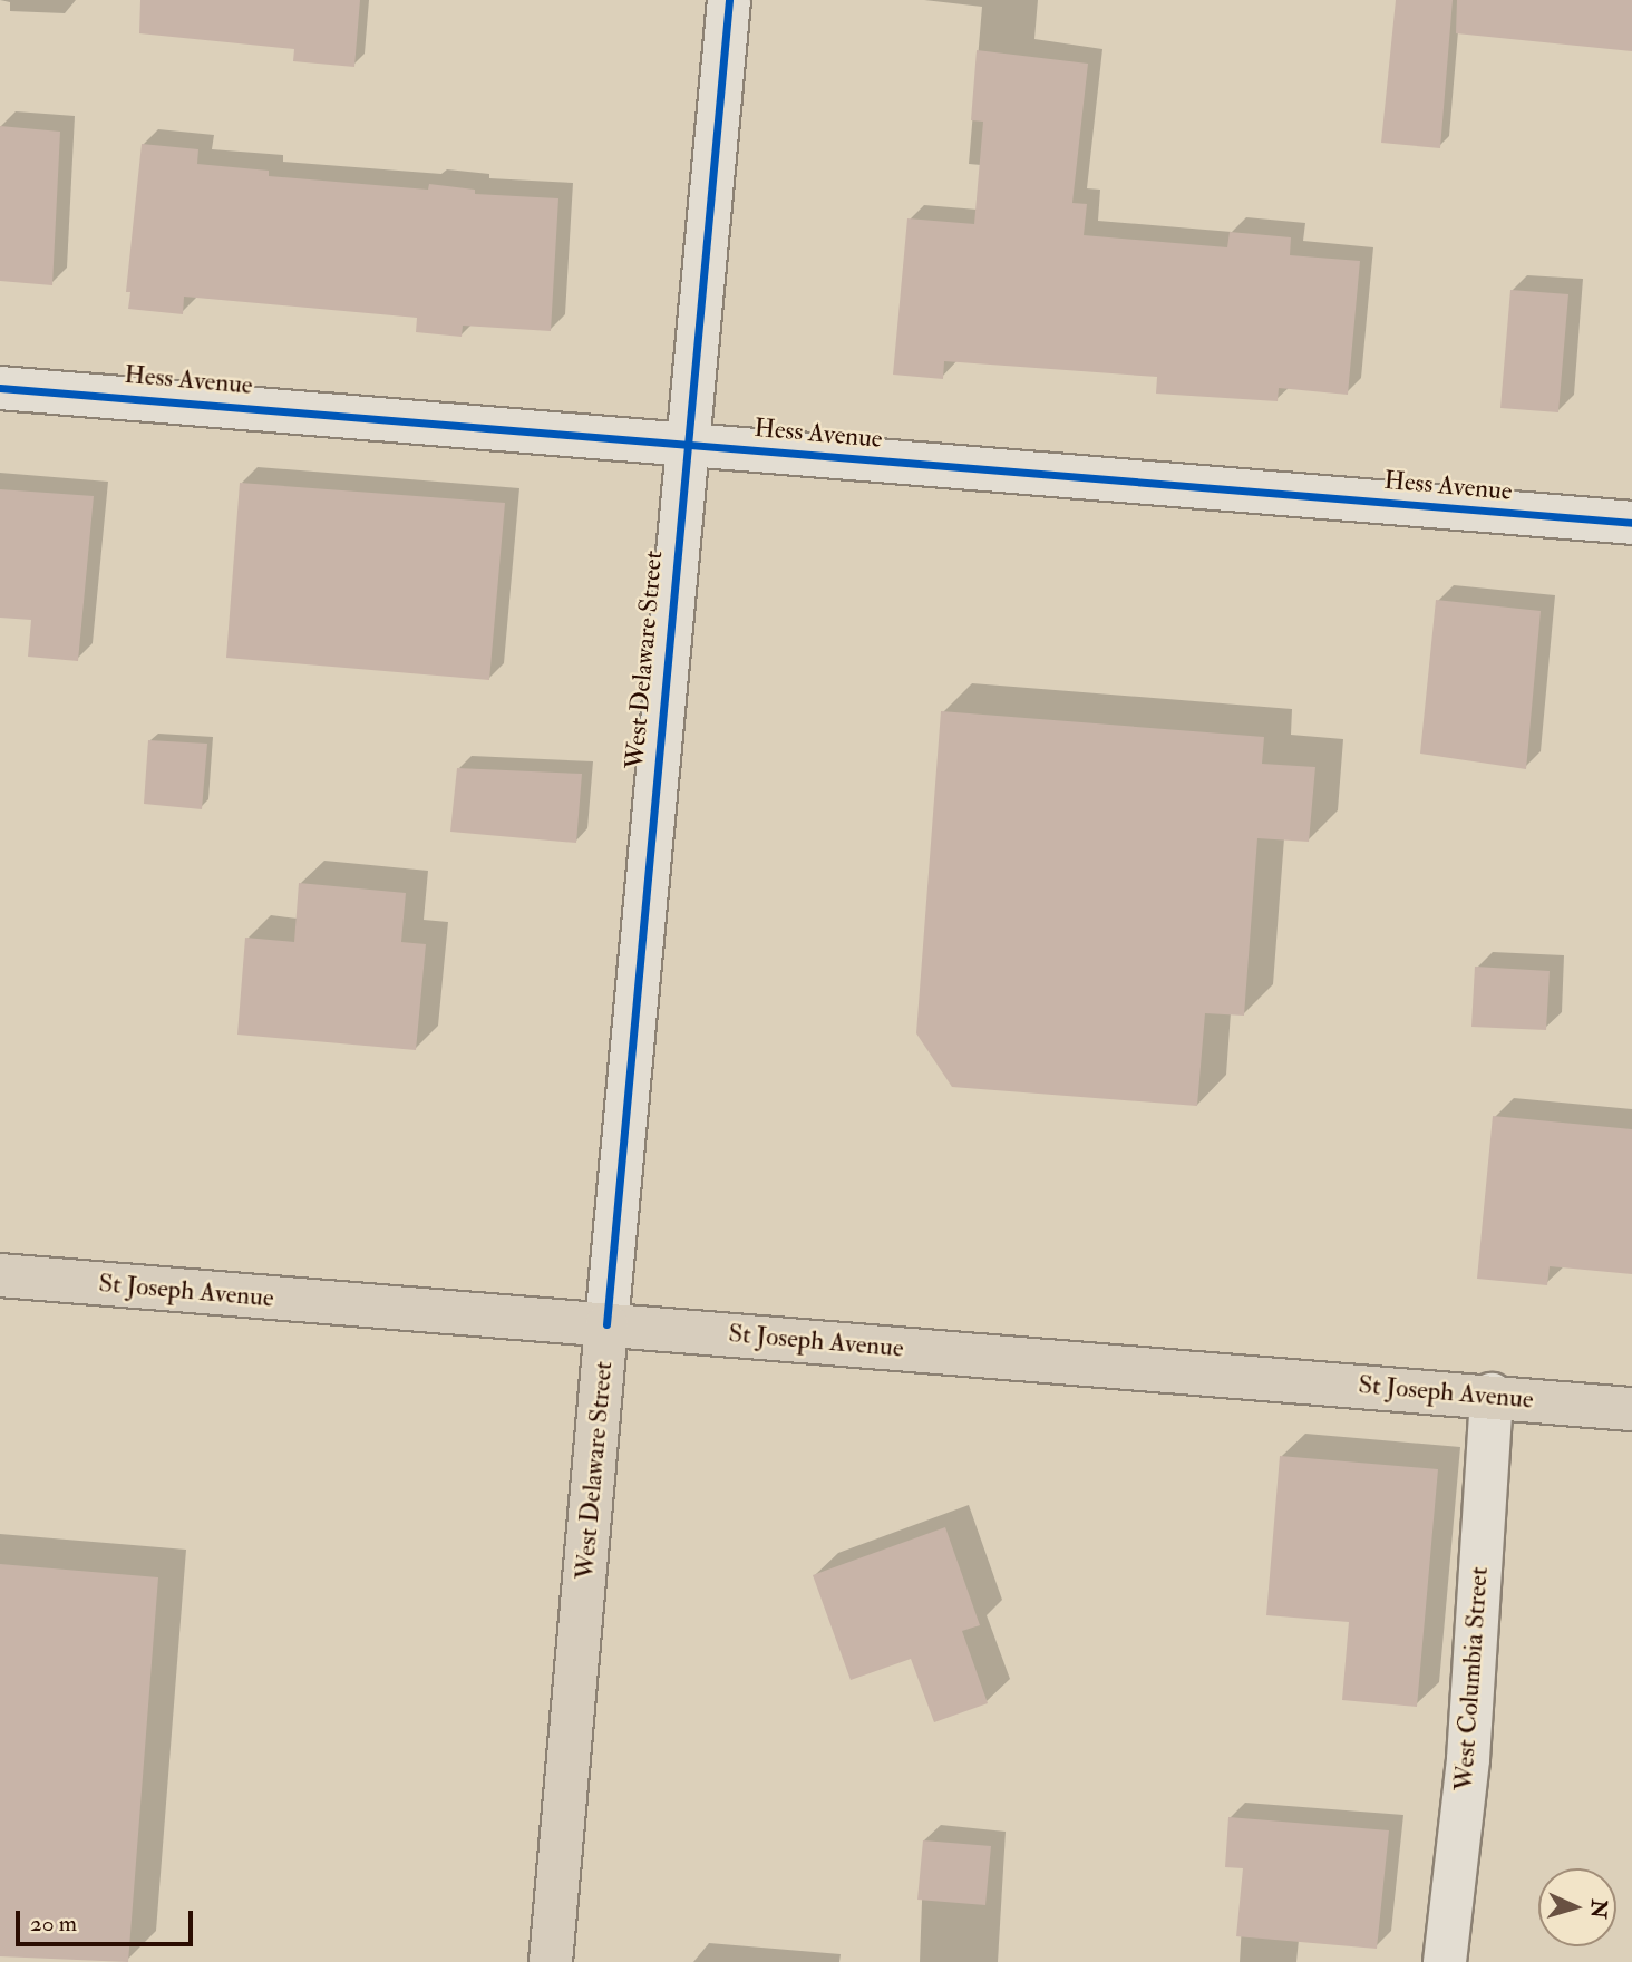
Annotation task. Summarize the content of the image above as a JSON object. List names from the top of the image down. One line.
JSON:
{"streets":{"main road":["West Delaware Street","St Joseph Avenue"],"street":["Hess Avenue","West Columbia Street"]},"crossings":[["Hess Avenue","West Delaware Street"],["West Delaware Street","St Joseph Avenue"],["St Joseph Avenue","West Columbia Street"]],"scale_bar":"20 m","north":"right"}
